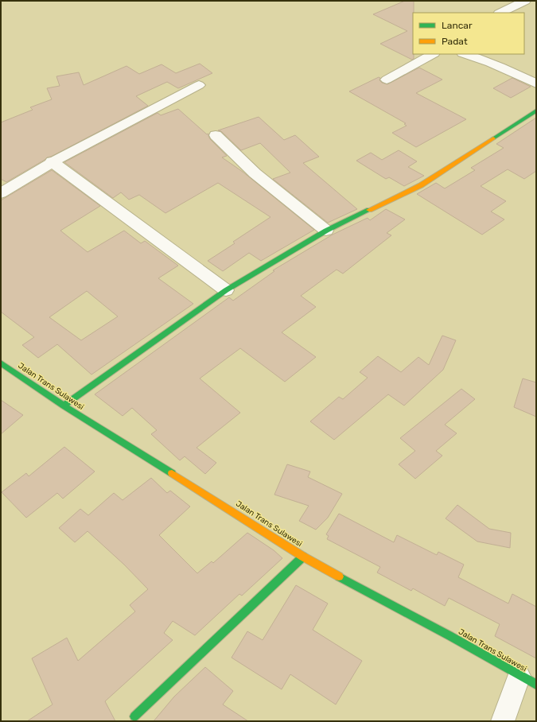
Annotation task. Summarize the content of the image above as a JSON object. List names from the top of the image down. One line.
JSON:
{"streets":{"main road":["Jalan Trans Sulawesi"]},"legend":["Lancar","Padat"]}
